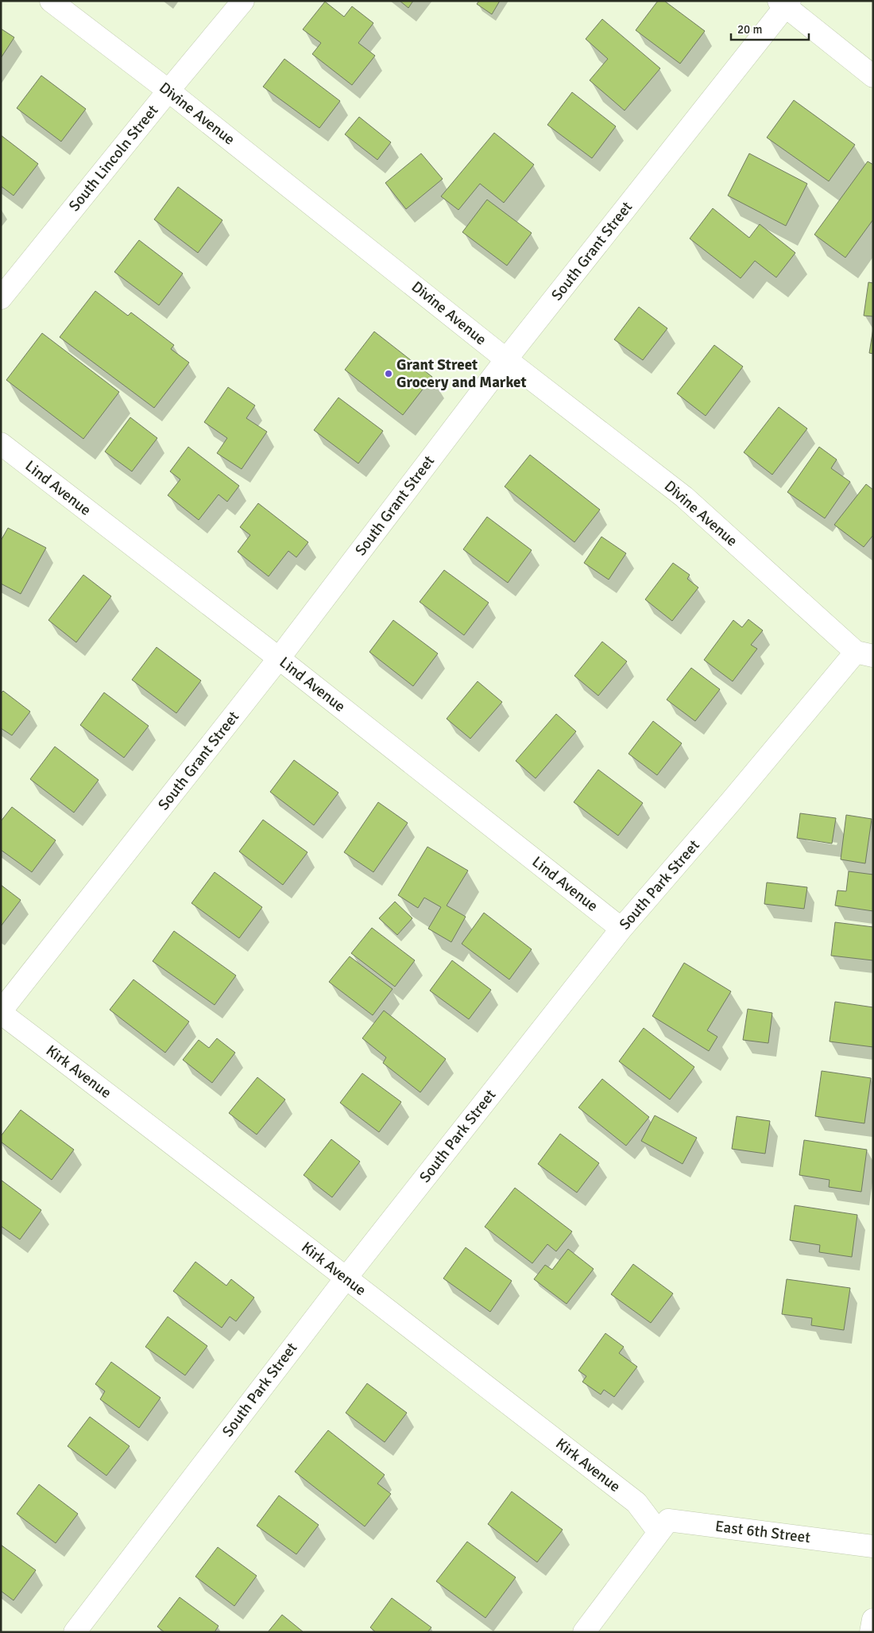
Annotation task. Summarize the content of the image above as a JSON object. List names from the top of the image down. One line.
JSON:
{"streets":{"street":["Divine Avenue","South Lincoln Street","South Grant Street","Lind Avenue","South Park Street","Kirk Avenue","East 6th Street"]},"crossings":[["Divine Avenue","South Lincoln Street"],["Divine Avenue","South Grant Street"],["Divine Avenue","South Park Street"],["South Grant Street","Lind Avenue"],["South Grant Street","Kirk Avenue"],["Lind Avenue","South Park Street"],["South Park Street","Kirk Avenue"],["Kirk Avenue","East 6th Street"]],"places":["Grant Street Grocery and Market"],"scale_bar":"20 m"}
